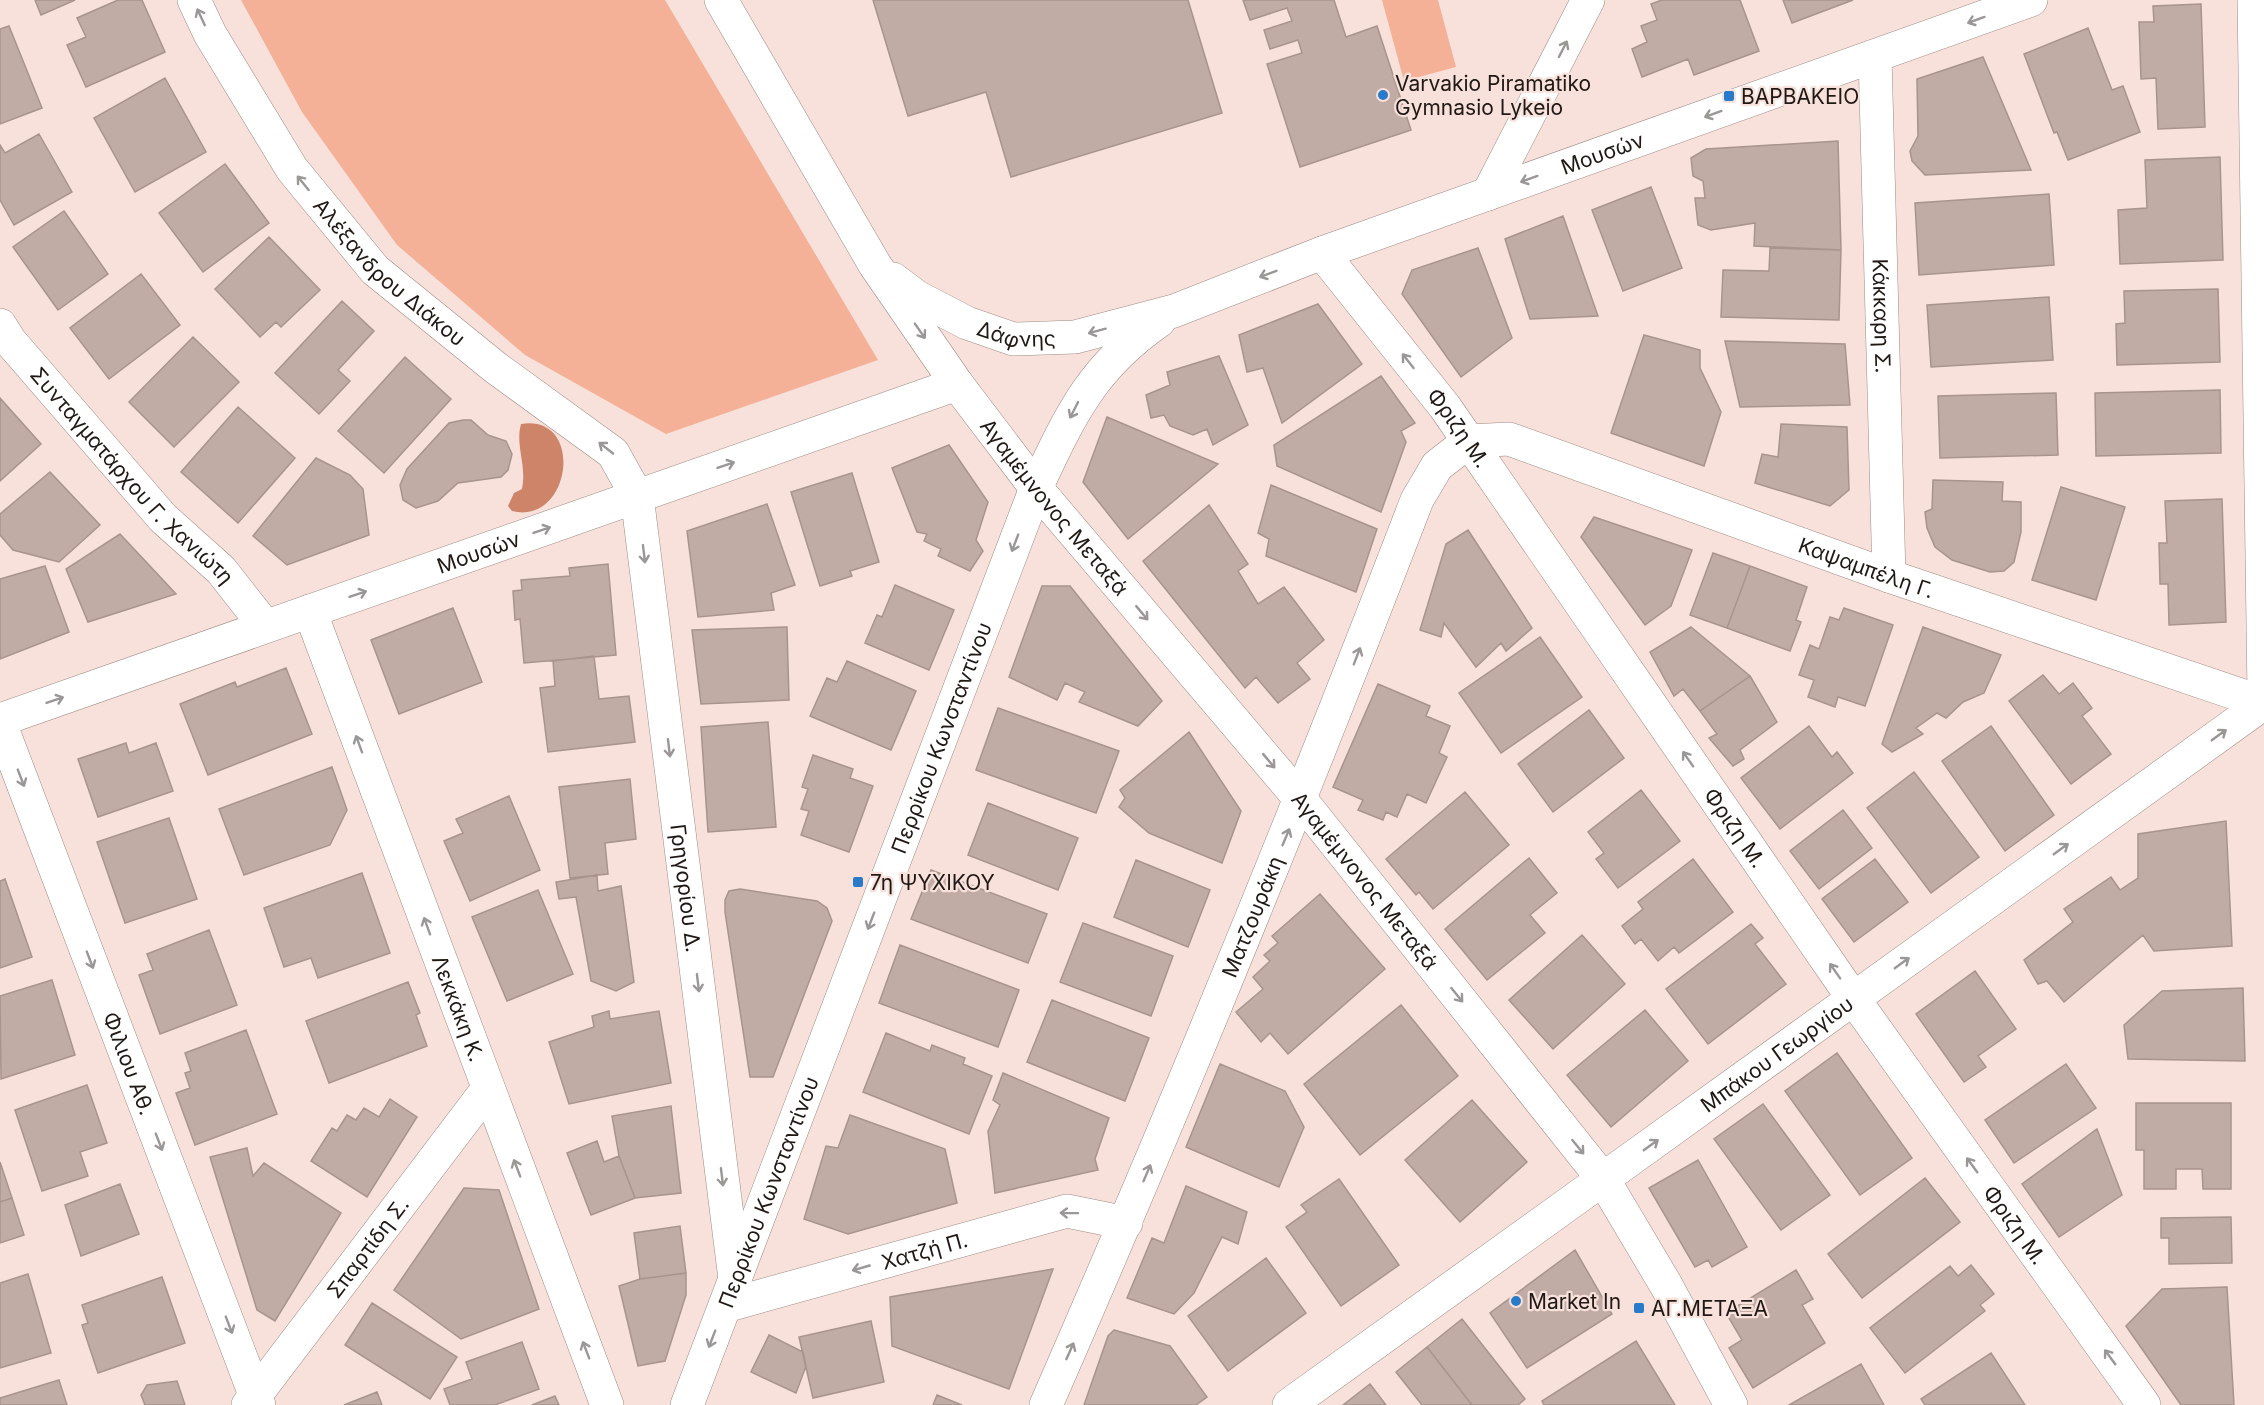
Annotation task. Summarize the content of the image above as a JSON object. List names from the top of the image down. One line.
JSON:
{"streets":{"street":["Μουσών","Αλέξανδρου Διάκου","Κάκκαρη Σ.","Δάφνης","Φριζη Μ.","Συνταγματάρχου Γ. Χανιώτη","Αγαμέμνονος Μεταξά","Καψαμπέλη Γ.","Περρίκου Κωνσταντίνου","Γρηγορίου Δ.","Ματζουράκη","Λεκκάκη Κ.","Μπάκου Γεωργίου","Φιλιου Αθ.","Σπαρτίδη Σ.","Χατζή Π."]},"crossings":[["Μουσών","Αλέξανδρου Διάκου"],["Μουσών","Κάκκαρη Σ."],["Μουσών","Δάφνης"],["Μουσών","Φριζη Μ."],["Μουσών","Συνταγματάρχου Γ. Χανιώτη"],["Μουσών","Αγαμέμνονος Μεταξά"],["Μουσών","Περρίκου Κωνσταντίνου"],["Μουσών","Γρηγορίου Δ."],["Μουσών","Λεκκάκη Κ."],["Μουσών","Φιλιου Αθ."],["Αλέξανδρου Διάκου","Γρηγορίου Δ."],["Κάκκαρη Σ.","Καψαμπέλη Γ."],["Δάφνης","Αγαμέμνονος Μεταξά"],["Δάφνης","Περρίκου Κωνσταντίνου"],["Φριζη Μ.","Καψαμπέλη Γ."],["Φριζη Μ.","Ματζουράκη"],["Φριζη Μ.","Μπάκου Γεωργίου"],["Αγαμέμνονος Μεταξά","Περρίκου Κωνσταντίνου"],["Αγαμέμνονος Μεταξά","Ματζουράκη"],["Αγαμέμνονος Μεταξά","Μπάκου Γεωργίου"],["Καψαμπέλη Γ.","Ματζουράκη"],["Καψαμπέλη Γ.","Μπάκου Γεωργίου"],["Περρίκου Κωνσταντίνου","Γρηγορίου Δ."],["Περρίκου Κωνσταντίνου","Χατζή Π."],["Γρηγορίου Δ.","Χατζή Π."],["Ματζουράκη","Χατζή Π."],["Λεκκάκη Κ.","Σπαρτίδη Σ."],["Φιλιου Αθ.","Σπαρτίδη Σ."]],"one_way":["Αλέξανδρου Διάκου","Φριζη Μ.","Αγαμέμνονος Μεταξά","Περρίκου Κωνσταντίνου","Γρηγορίου Δ.","Ματζουράκη","Λεκκάκη Κ.","Μπάκου Γεωργίου","Φιλιου Αθ.","Χατζή Π."],"places":{"other":["Varvakio Piramatiko Gymnasio Lykeio","Market In"],"transit":["ΒΑΡΒΑΚΕΙΟ","7η ΨΥΧΙΚΟΥ","ΑΓ.ΜΕΤΑΞΑ"]}}
